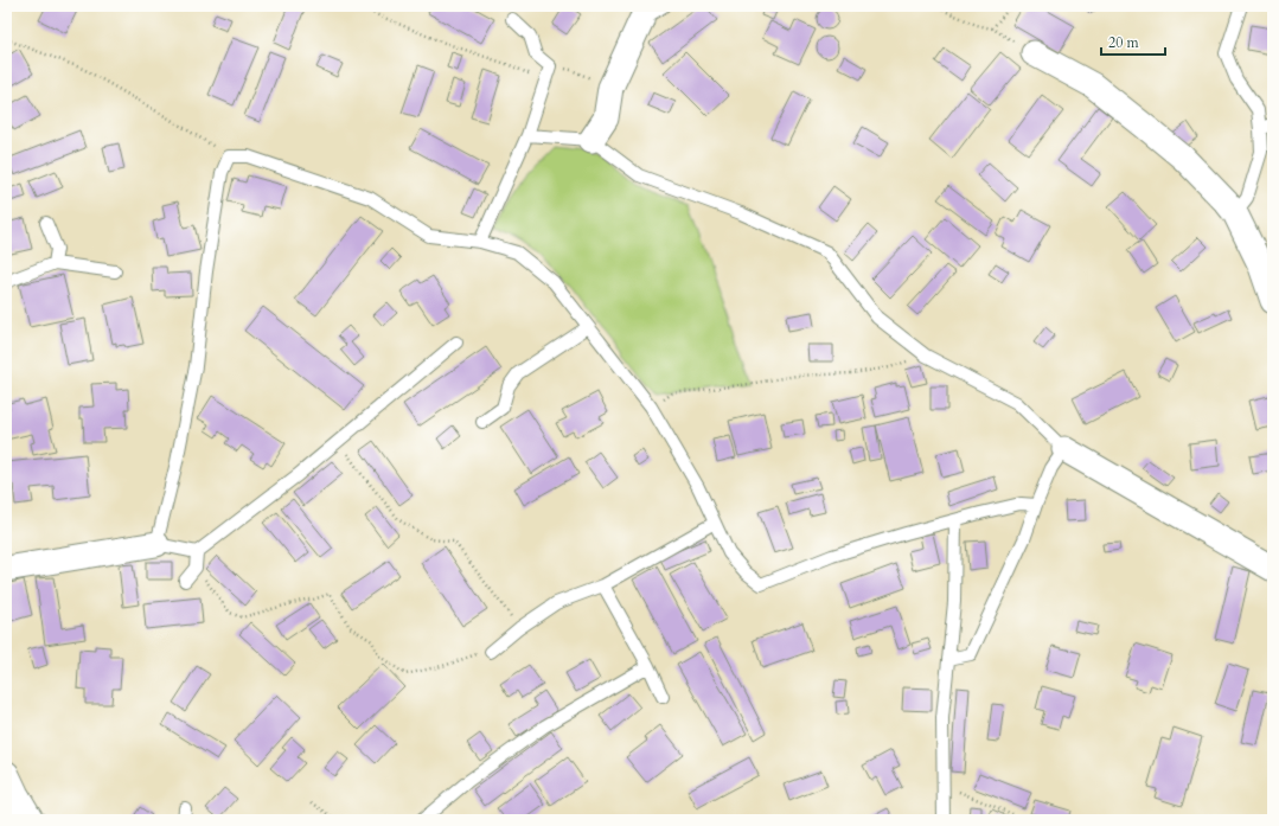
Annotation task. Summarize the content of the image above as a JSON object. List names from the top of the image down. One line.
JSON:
{"scale_bar":"20 m"}
